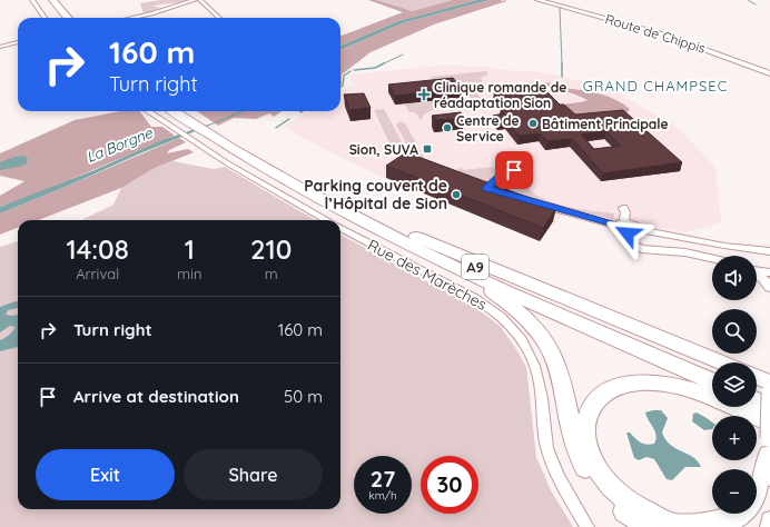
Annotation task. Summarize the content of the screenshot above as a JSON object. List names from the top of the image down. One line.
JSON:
{"streets":{"highway":["A9"],"street":["Route de Chippis","Rue des Marèches"]},"districts":["GRAND CHAMPSEC"],"water":["La Borgne"],"places":{"health":["Clinique romande de réadaptation Sion"],"other":["Bâtiment Principale","Centre de Service","Parking couvert de l’Hôpital de Sion"],"transit":["Sion, SUVA"]},"page":{"turn":["160 m","Turn right"],"eta":["14:08","Arrival","1","min","210","m"],"map_buttons":["+","−"],"list":[{"name":"Turn right","value":"160 m"},{"name":"Arrive at destination","value":"50 m"}],"buttons":["Exit","Share"],"speed":"27 km/h","limit":"30"}}
